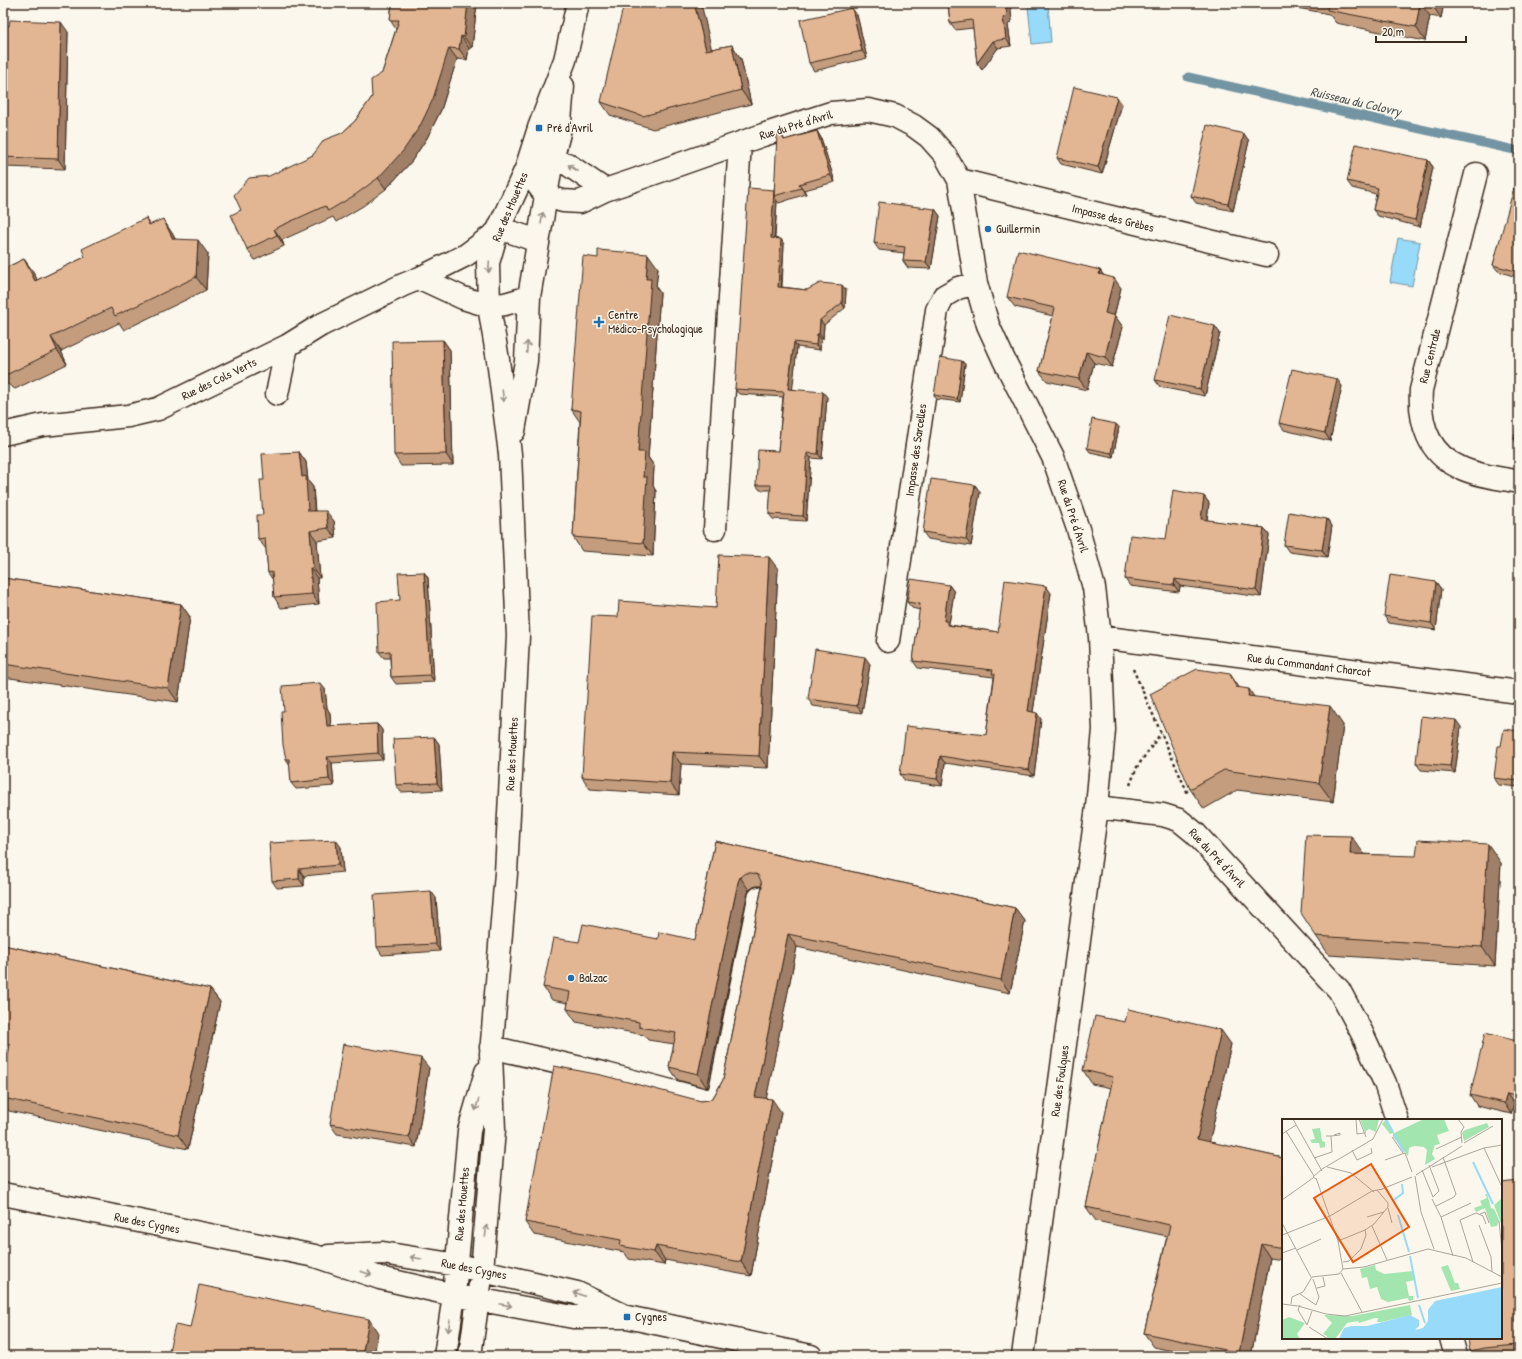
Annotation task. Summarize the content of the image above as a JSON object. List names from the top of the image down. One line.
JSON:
{"streets":{"street":["Rue du Pré d'Avril","Rue des Mouettes","Impasse des Grèbes","Rue Centrale","Rue des Cols Verts","Impasse des Sarcelles","Rue du Commandant Charcot","Rue des Foulques","Rue des Cygnes"]},"crossings":[["Rue du Pré d'Avril","Rue des Mouettes"],["Rue du Pré d'Avril","Impasse des Grèbes"],["Rue du Pré d'Avril","Impasse des Sarcelles"],["Rue du Pré d'Avril","Rue du Commandant Charcot"],["Rue du Pré d'Avril","Rue des Foulques"],["Rue des Mouettes","Rue des Cols Verts"],["Rue des Mouettes","Rue des Cygnes"]],"water":["Ruisseau du Colovry"],"places":{"transit":["Pré d'Avril","Cygnes"],"other":["Guillermin","Balzac"],"health":["Centre Médico-Psychologique"]},"scale_bar":"20 m"}
